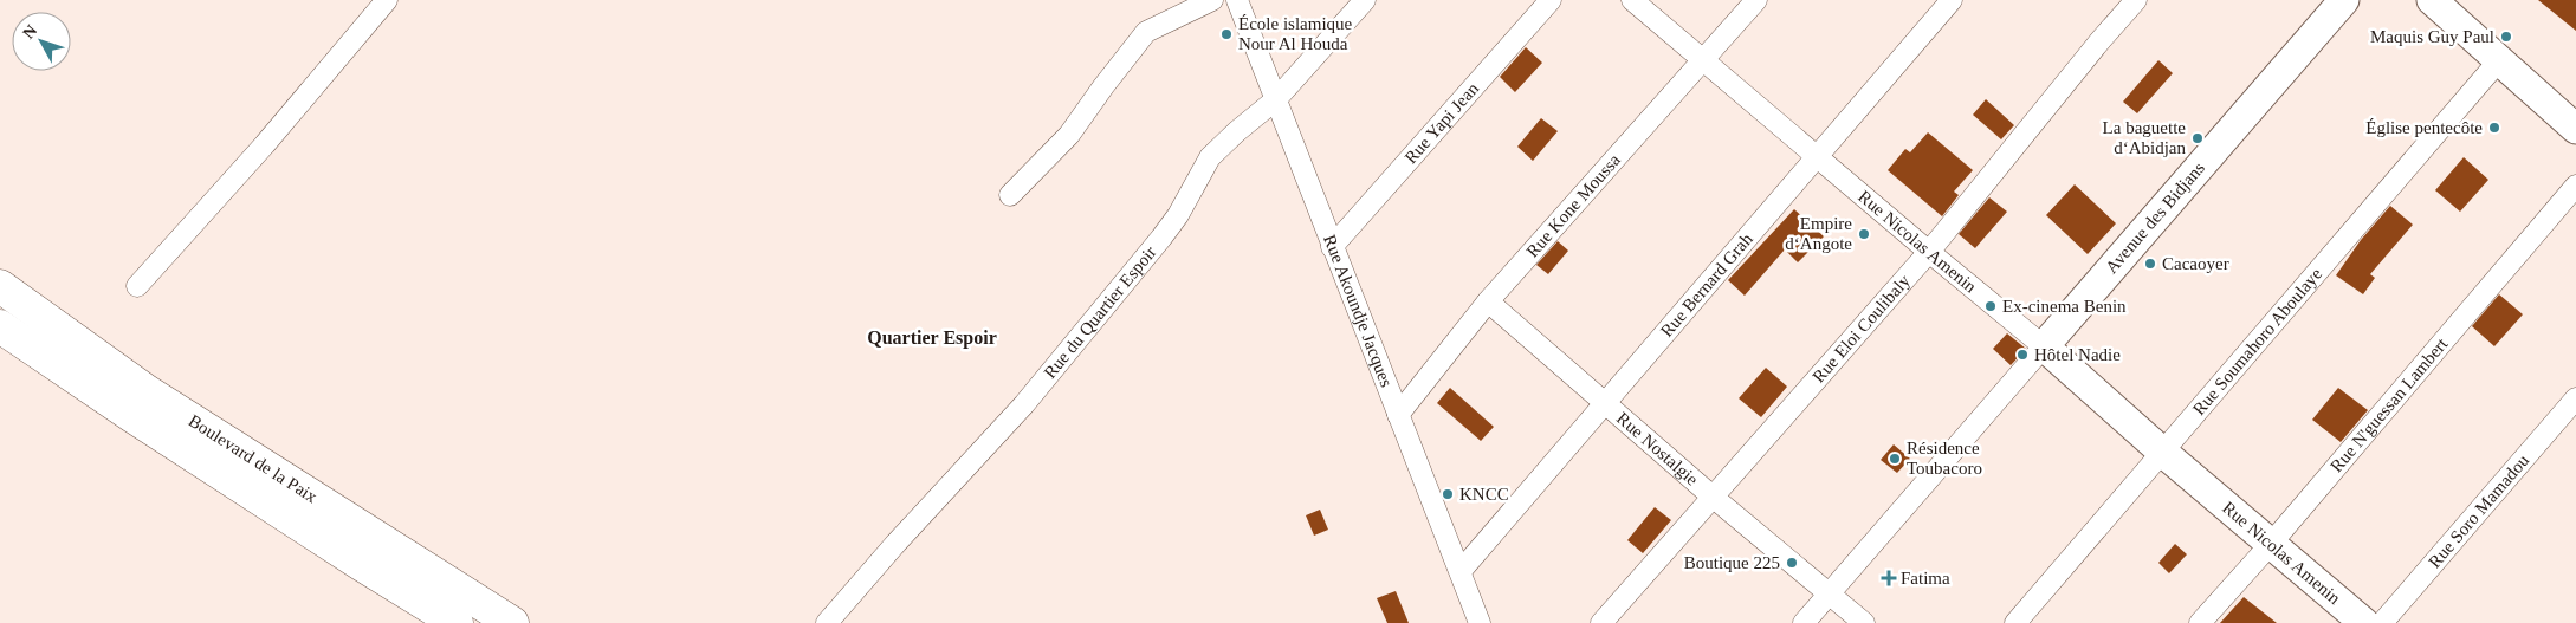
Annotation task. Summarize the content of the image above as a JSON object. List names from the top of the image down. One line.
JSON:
{"streets":{"main road":["Boulevard de la Paix"],"street":["Rue Yapi Jean","Rue Kone Moussa","Avenue des Bidjans","Rue Nicolas Amenin","Rue Bernard Grah","Rue Akoundje Jacques","Rue du Quartier Espoir","Rue Eloi Coulibaly","Rue Soumahoro Aboulaye","Rue N'guessan Lambert","Rue Nostalgie","Rue Soro Mamadou"]},"crossings":[["Rue Yapi Jean","Rue Akoundje Jacques"],["Rue Kone Moussa","Rue Nicolas Amenin"],["Rue Kone Moussa","Rue Akoundje Jacques"],["Rue Kone Moussa","Rue Nostalgie"],["Avenue des Bidjans","Rue Nicolas Amenin"],["Avenue des Bidjans","Rue Nostalgie"],["Rue Nicolas Amenin","Rue Bernard Grah"],["Rue Nicolas Amenin","Rue Eloi Coulibaly"],["Rue Nicolas Amenin","Rue Soumahoro Aboulaye"],["Rue Nicolas Amenin","Rue N'guessan Lambert"],["Rue Bernard Grah","Rue Akoundje Jacques"],["Rue Bernard Grah","Rue Nostalgie"],["Rue Akoundje Jacques","Rue du Quartier Espoir"],["Rue Eloi Coulibaly","Rue Nostalgie"]],"districts":["Quartier Espoir"],"places":{"other":["École islamique Nour Al Houda","Maquis Guy Paul","Église pentecôte","La baguette d‘Abidjan","Empire d‘Angote","Cacaoyer","Ex-cinema Benin","Hôtel Nadie","Résidence Toubacoro","KNCC","Boutique 225"],"health":["Fatima"]},"north":"top left"}
